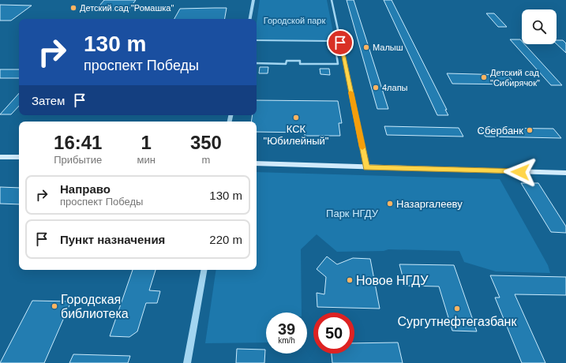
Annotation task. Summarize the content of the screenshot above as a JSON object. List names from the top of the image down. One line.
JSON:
{"parks":["Городской парк","Парк НГДУ"],"places":["Детский сад \"Ромашка\"","Малыш","Детский сад \"Сибирячок\"","4лапы","КСК \"Юбилейный\"","Сбербанк","Назаргалееву","Новое НГДУ","Городская библиотека","Сургутнефтегазбанк"],"page":{"turn":["130 m","проспект Победы"],"then":"Затем","eta":["16:41","Прибытие","1","мин","350","m"],"list":[{"name":"Направо","note":"проспект Победы","value":"130 m"},{"name":"Пункт назначения","value":"220 m"}],"speed":"39 km/h","limit":"50"}}
